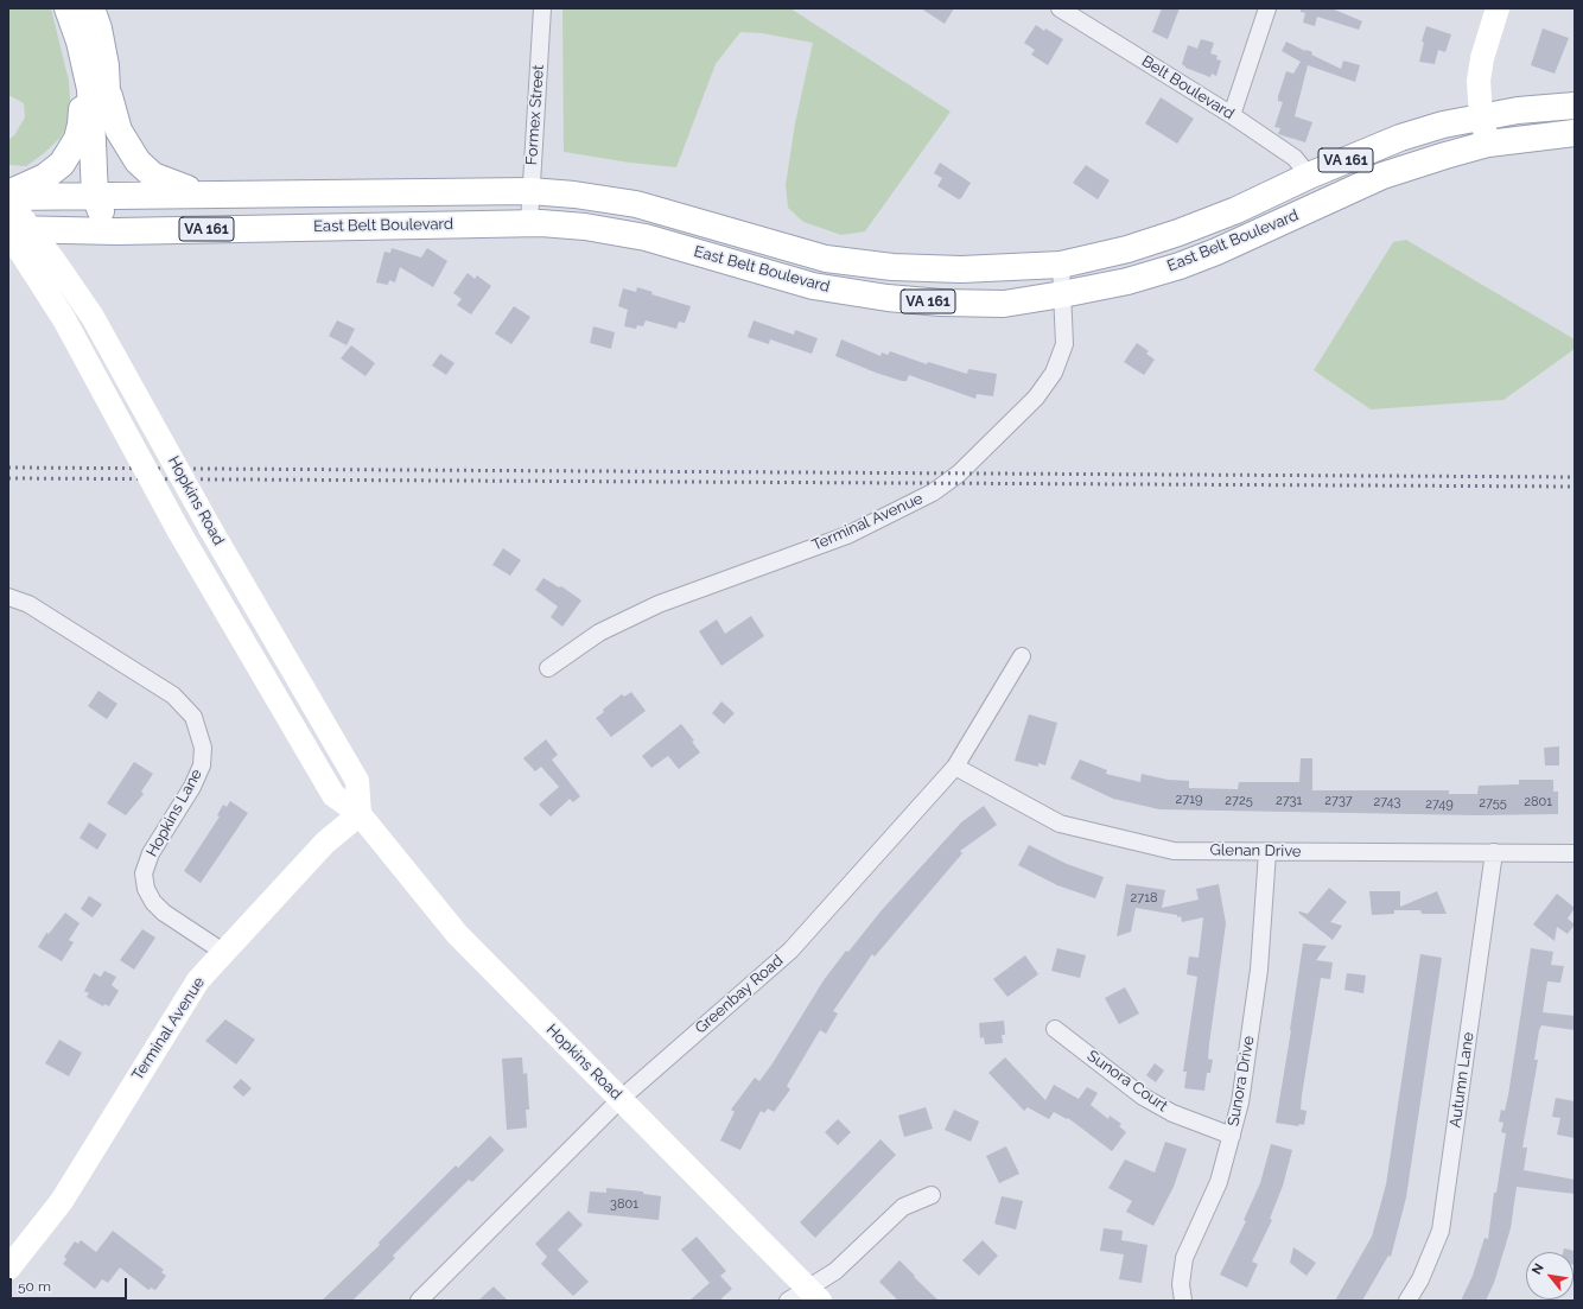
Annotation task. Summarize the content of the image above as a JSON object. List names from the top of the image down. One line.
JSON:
{"streets":{"main road":["VA 161","East Belt Boulevard","Hopkins Road","Terminal Avenue"],"street":["Belt Boulevard","Formex Street","Hopkins Lane","Glenan Drive","Greenbay Road","Autumn Lane","Sunora Court","Sunora Drive"]},"crossings":[["Belt Boulevard","East Belt Boulevard"],["Formex Street","East Belt Boulevard"],["East Belt Boulevard","Hopkins Road"],["East Belt Boulevard","Terminal Avenue"],["Hopkins Road","Terminal Avenue"],["Hopkins Road","Greenbay Road"],["Terminal Avenue","Hopkins Lane"],["Glenan Drive","Greenbay Road"],["Glenan Drive","Autumn Lane"],["Glenan Drive","Sunora Drive"],["Sunora Court","Sunora Drive"]],"house_numbers":["2719","2725","2731","2737","2743","2801","2755","2749","2718","3801"],"scale_bar":"50 m","north":"top left"}
